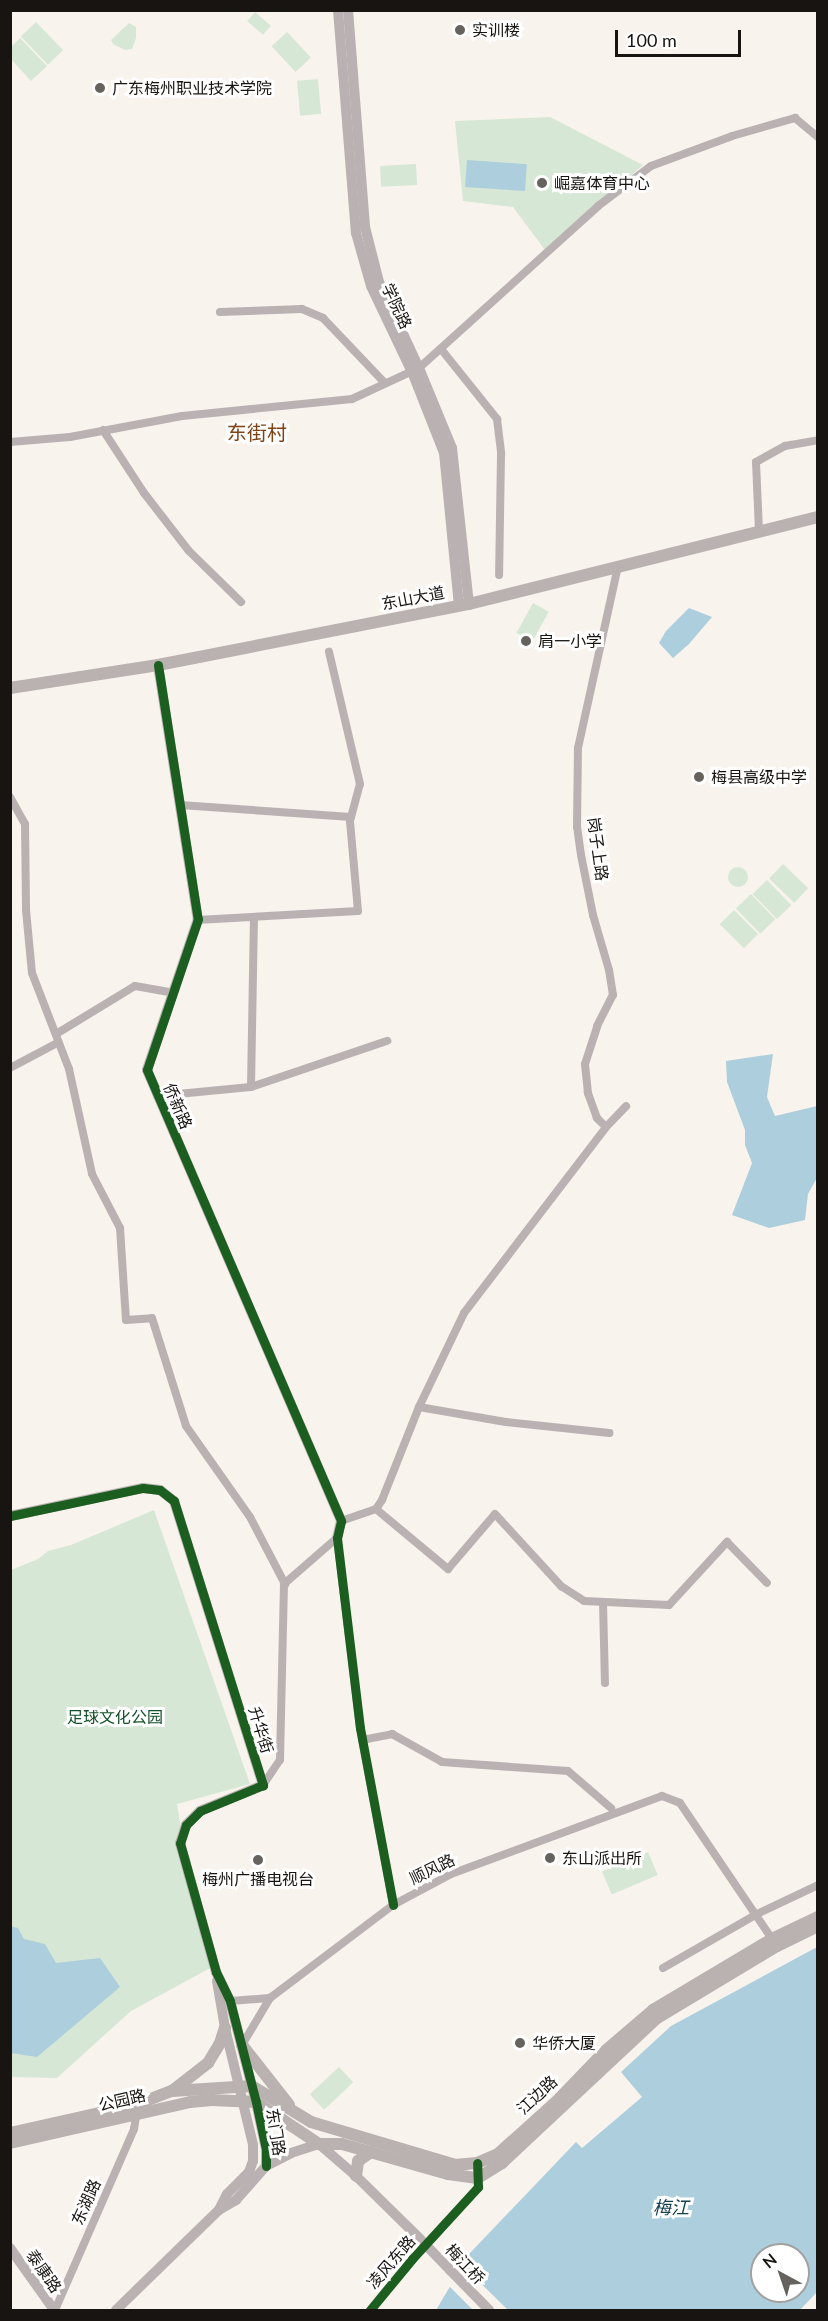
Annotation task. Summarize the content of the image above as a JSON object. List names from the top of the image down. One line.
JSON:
{"streets":{"main road":["东山大道","江边路","公园路"],"street":["学院路","岗子上路","侨新路","升华街","顺风路","东门路","东湖路","凌风东路","梅江桥","泰康路"]},"crossings":[["学院路","东山大道"],["东山大道","岗子上路"],["东山大道","侨新路"],["顺风路","江边路"],["江边路","公园路"],["江边路","东门路"],["公园路","东门路"],["公园路","东湖路"],["东湖路","泰康路"]],"districts":["东街村"],"water":["梅江"],"parks":["足球文化公园"],"places":["实训楼","广东梅州职业技术学院","崛嘉体育中心","肩一小学","梅县高级中学","东山派出所","梅州广播电视台","华侨大厦"],"scale_bar":"100 m","north":"top left"}
